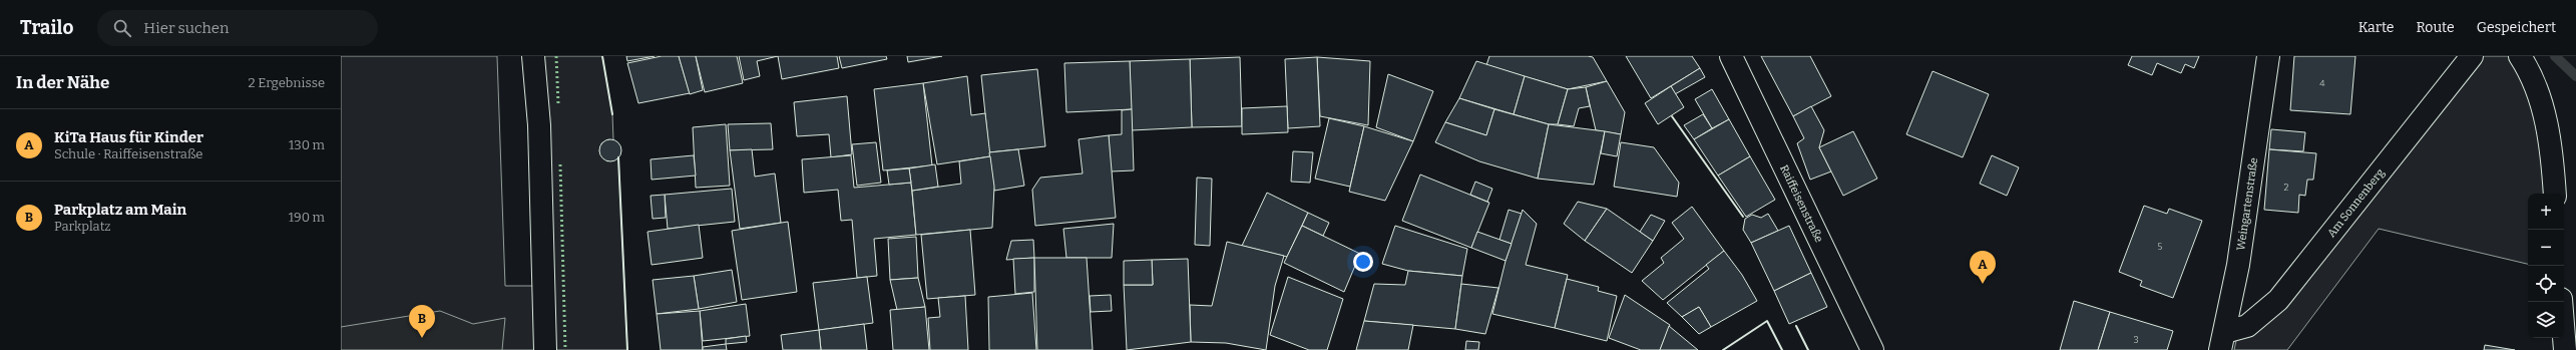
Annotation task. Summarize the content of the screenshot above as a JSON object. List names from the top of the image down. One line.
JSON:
{"streets":{"street":["Raiffeisenstraße","Am Sonnenberg","Weingartenstraße"]},"crossings":[["Am Sonnenberg","Weingartenstraße"]],"house_numbers":["4","2","5","3"],"page":{"header":"Trailo","search":"Hier suchen","nav":["Karte","Route","Gespeichert"],"heading":["In der Nähe","2 Ergebnisse"],"list":[{"mark":"A","name":"KiTa Haus für Kinder","note":"Schule · Raiffeisenstraße","value":"130 m"},{"mark":"B","name":"Parkplatz am Main","note":"Parkplatz","value":"190 m"}],"map_buttons":["+","−"],"pins":["A","B"]}}
